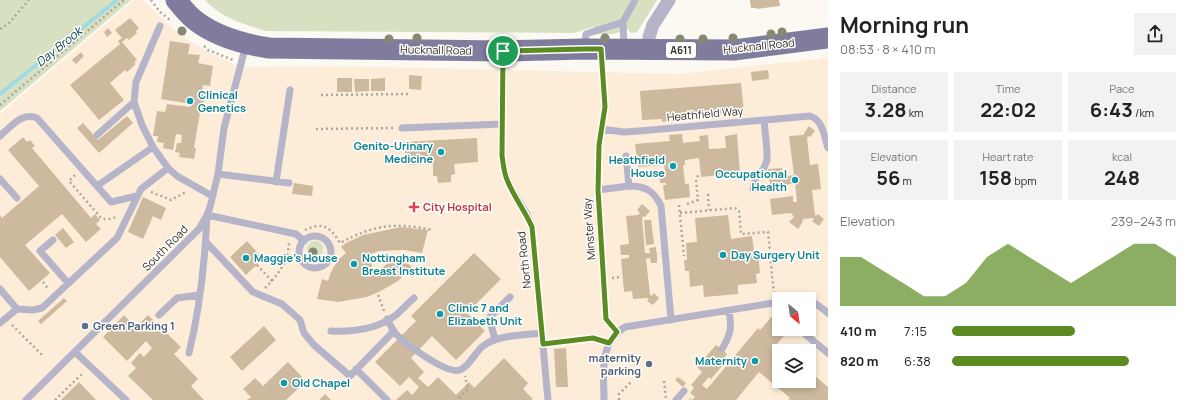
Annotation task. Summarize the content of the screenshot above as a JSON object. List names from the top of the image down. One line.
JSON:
{"streets":{"main road":["Hucknall Road","A611"],"lane":["Heathfield Way","Minster Way","South Road","North Road"]},"crossings":[["Hucknall Road","Minster Way"],["Hucknall Road","South Road"],["Hucknall Road","North Road"],["Heathfield Way","Minster Way"]],"water":["Day Brook"],"places":{"other":["Clinical Genetics","Genito-Urinary Medicine","Heathfield House","Occupational Health","Day Surgery Unit","Maggie's House","Nottingham Breast Institute","Clinic 7 and Elizabeth Unit","Green Parking 1","Maternity","maternity parking","Old Chapel"],"health":["City Hospital"]},"north":"bottom right","page":{"heading":["Morning run","08:53 · 8 × 410 m"],"stats":[["Distance","3.28 km"],["Time","22:02"],["Pace","6:43 /km"],["Elevation","56 m"],["Heart rate","158 bpm"],["kcal","248"]],"chart":["Elevation","239–243 m"],"list":[{"name":"410 m","note":"7:15"},{"name":"820 m","note":"6:38"}]}}
